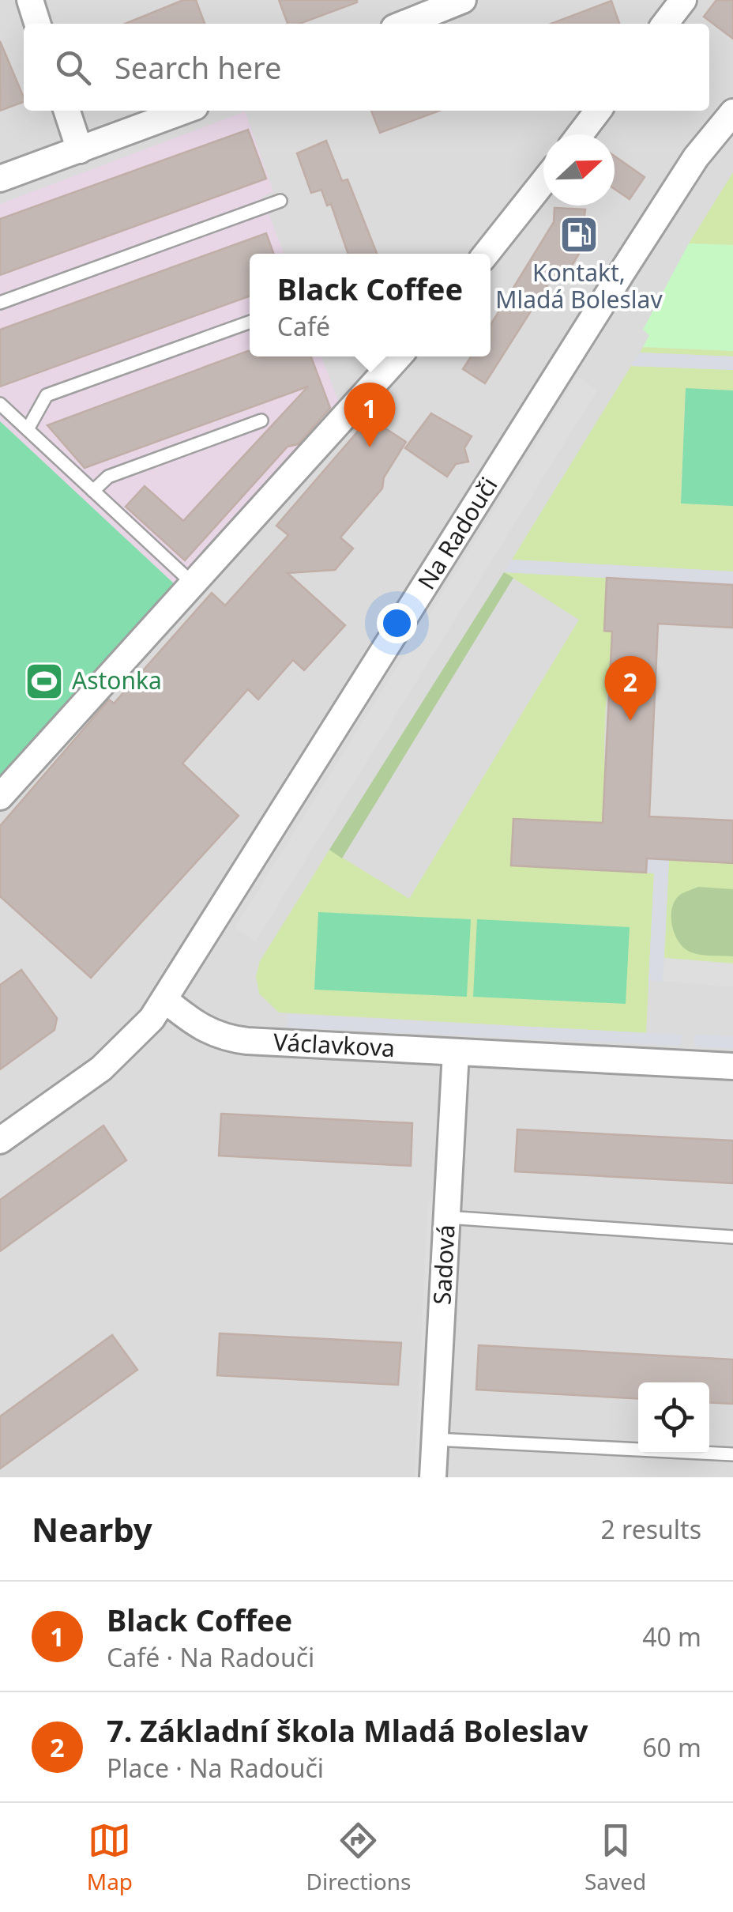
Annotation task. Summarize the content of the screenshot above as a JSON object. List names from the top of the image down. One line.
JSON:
{"streets":{"street":["Na Radouči","Václavkova","Sadová"]},"crossings":[["Na Radouči","Václavkova"],["Václavkova","Sadová"]],"places":{"fuel station":["Kontakt, Mladá Boleslav"],"sports":["Astonka"]},"north":"right","page":{"search":"Search here","popup":["Black Coffee","Café"],"pins":["1","2"],"heading":["Nearby","2 results"],"list":[{"mark":"1","name":"Black Coffee","note":"Café · Na Radouči","value":"40 m"},{"mark":"2","name":"7. Základní škola Mladá Boleslav","note":"Place · Na Radouči","value":"60 m"}],"nav":["Map","Directions","Saved"]}}
